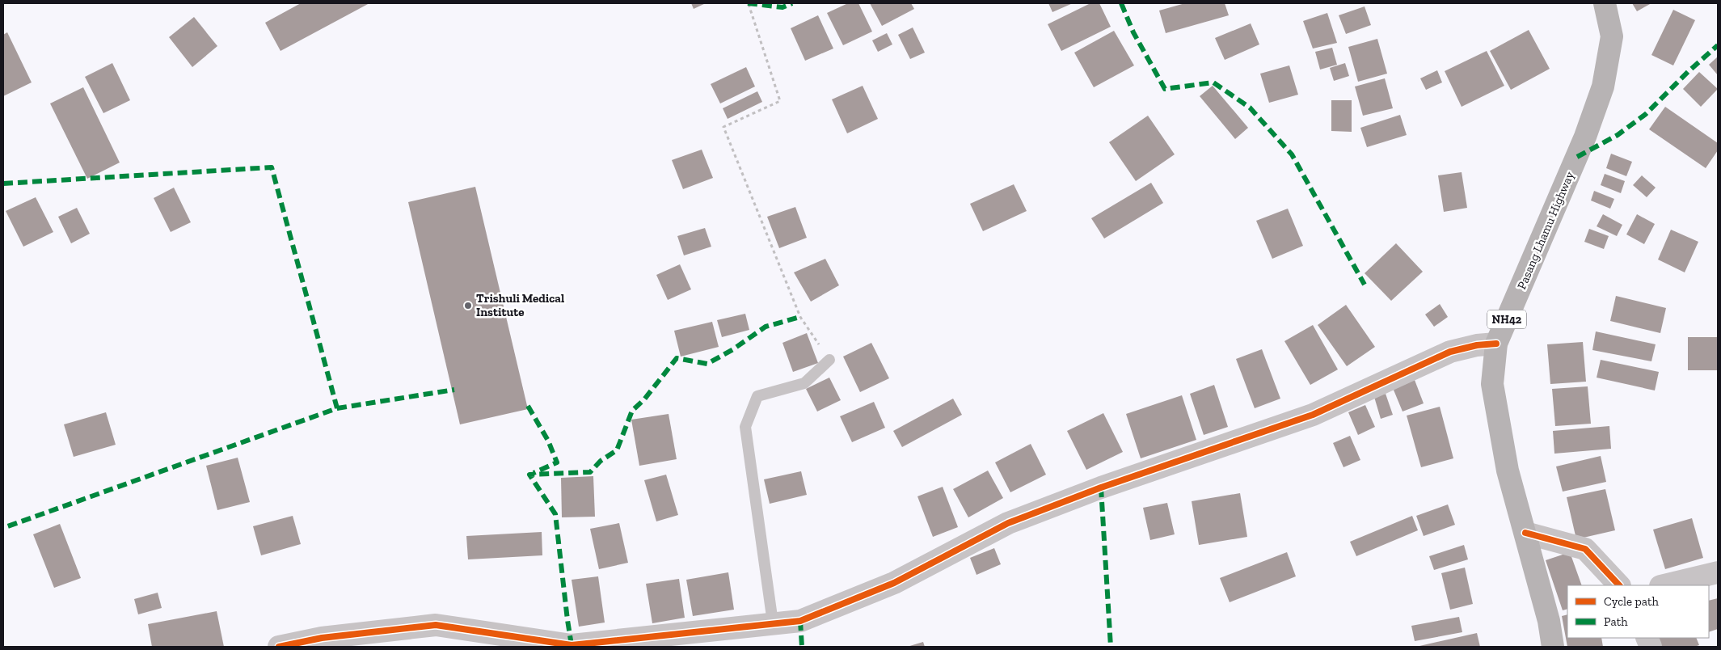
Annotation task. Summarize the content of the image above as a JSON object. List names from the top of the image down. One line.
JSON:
{"streets":{"main road":["Pasang Lhamu Highway","NH42"]},"places":["Trishuli Medical Institute"],"legend":["Cycle path","Path"]}
